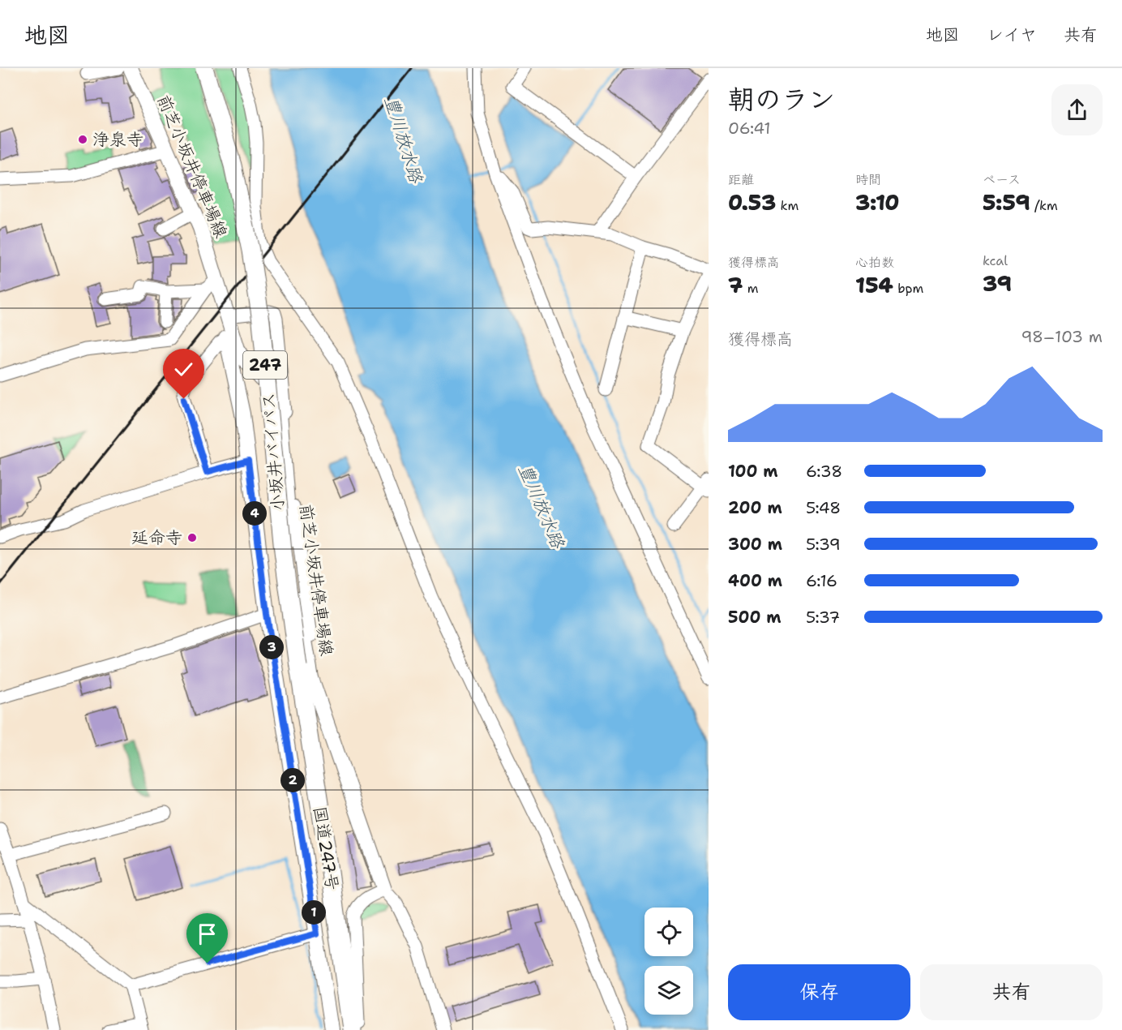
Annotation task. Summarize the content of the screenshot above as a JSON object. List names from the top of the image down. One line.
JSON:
{"streets":{"highway":["247","小坂井バイパス","国道247号"],"main road":["前芝小坂井停車場線"]},"crossings":[["小坂井バイパス","国道247号"]],"water":["豊川放水路"],"places":["浄泉寺","延命寺"],"page":{"header":"地図","nav":["地図","レイヤ","共有"],"heading":["朝のラン","06:41"],"stats":[["距離","0.53 km"],["時間","3:10"],["ペース","5:59 /km"],["獲得標高","7 m"],["心拍数","154 bpm"],["kcal","39"]],"chart":["獲得標高","98–103 m"],"list":[{"name":"100 m","note":"6:38"},{"name":"200 m","note":"5:48"},{"name":"300 m","note":"5:39"},{"name":"400 m","note":"6:16"},{"name":"500 m","note":"5:37"}],"pins":["4","3","2","1"],"buttons":["保存","共有"]}}
